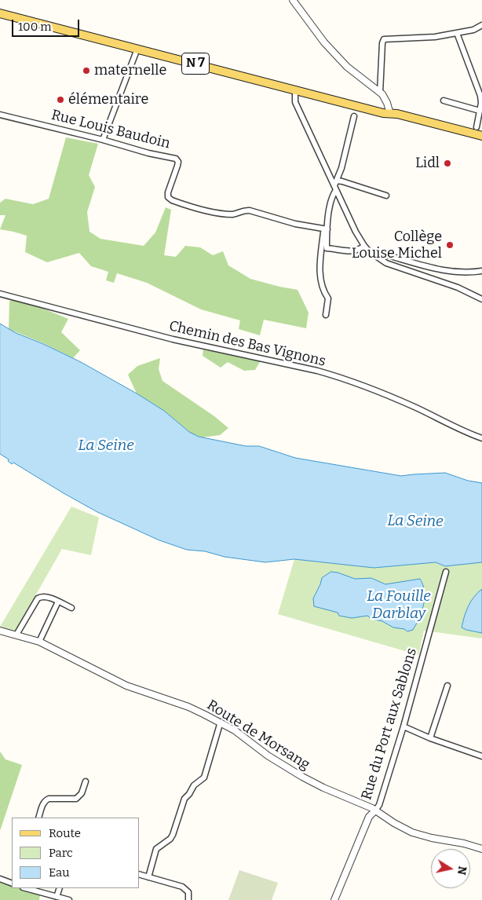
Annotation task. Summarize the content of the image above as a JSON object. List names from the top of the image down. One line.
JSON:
{"streets":{"main road":["N 7"],"street":["Rue Louis Baudoin","Chemin des Bas Vignons","Rue du Port aux Sablons","Route de Morsang"]},"crossings":[["Rue du Port aux Sablons","Route de Morsang"]],"water":["La Seine","La Fouille Darblay"],"places":["maternelle","élémentaire","Lidl","Collège Louise Michel"],"legend":["Route","Parc","Eau"],"scale_bar":"100 m","north":"right"}
